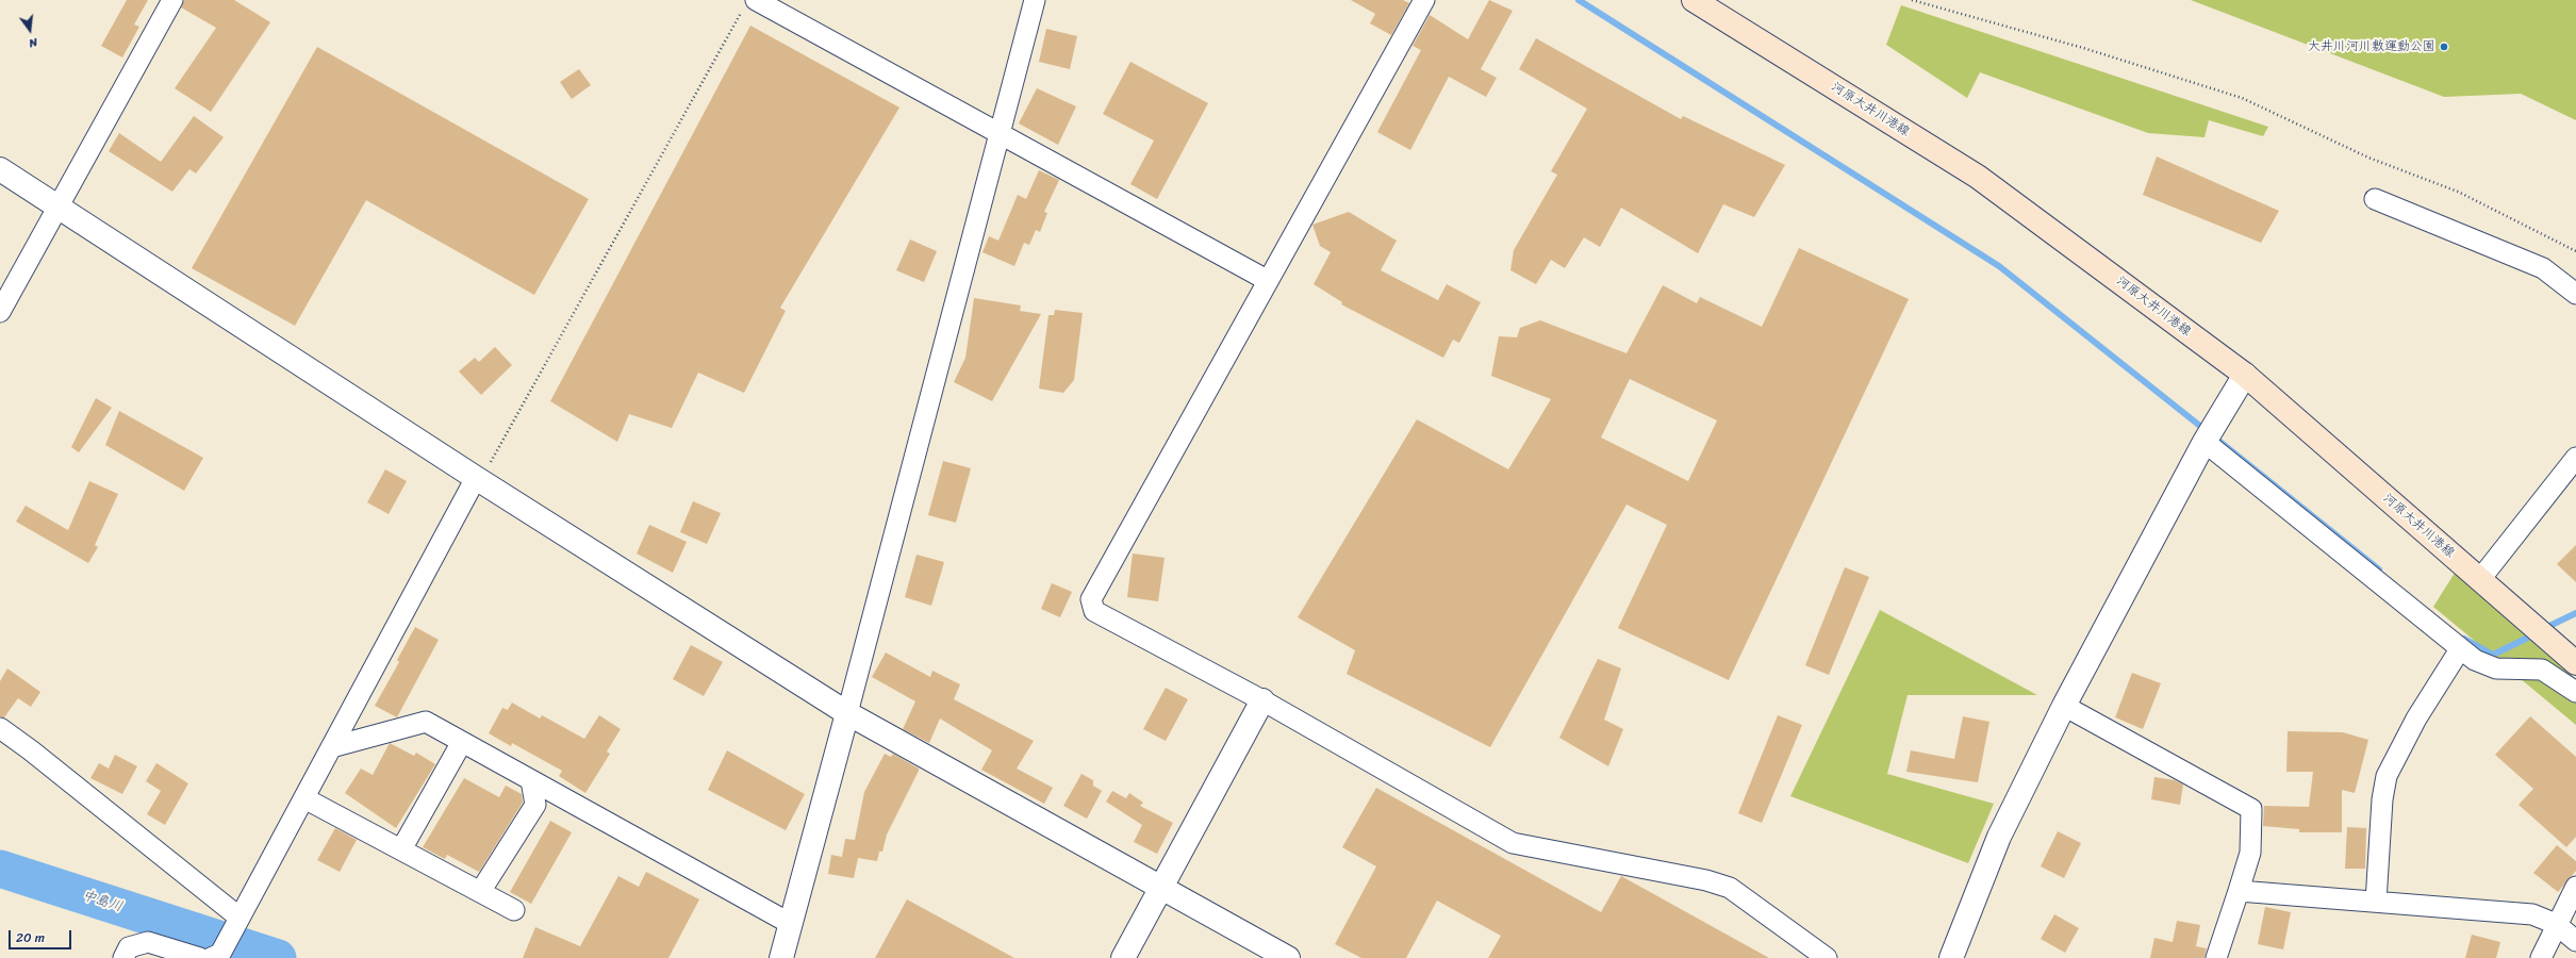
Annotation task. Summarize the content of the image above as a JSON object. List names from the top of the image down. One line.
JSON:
{"streets":{"main road":["河原大井川港線"]},"water":["中島川"],"places":["大井川河川敷運動公園"],"scale_bar":"20 m","north":"bottom"}
